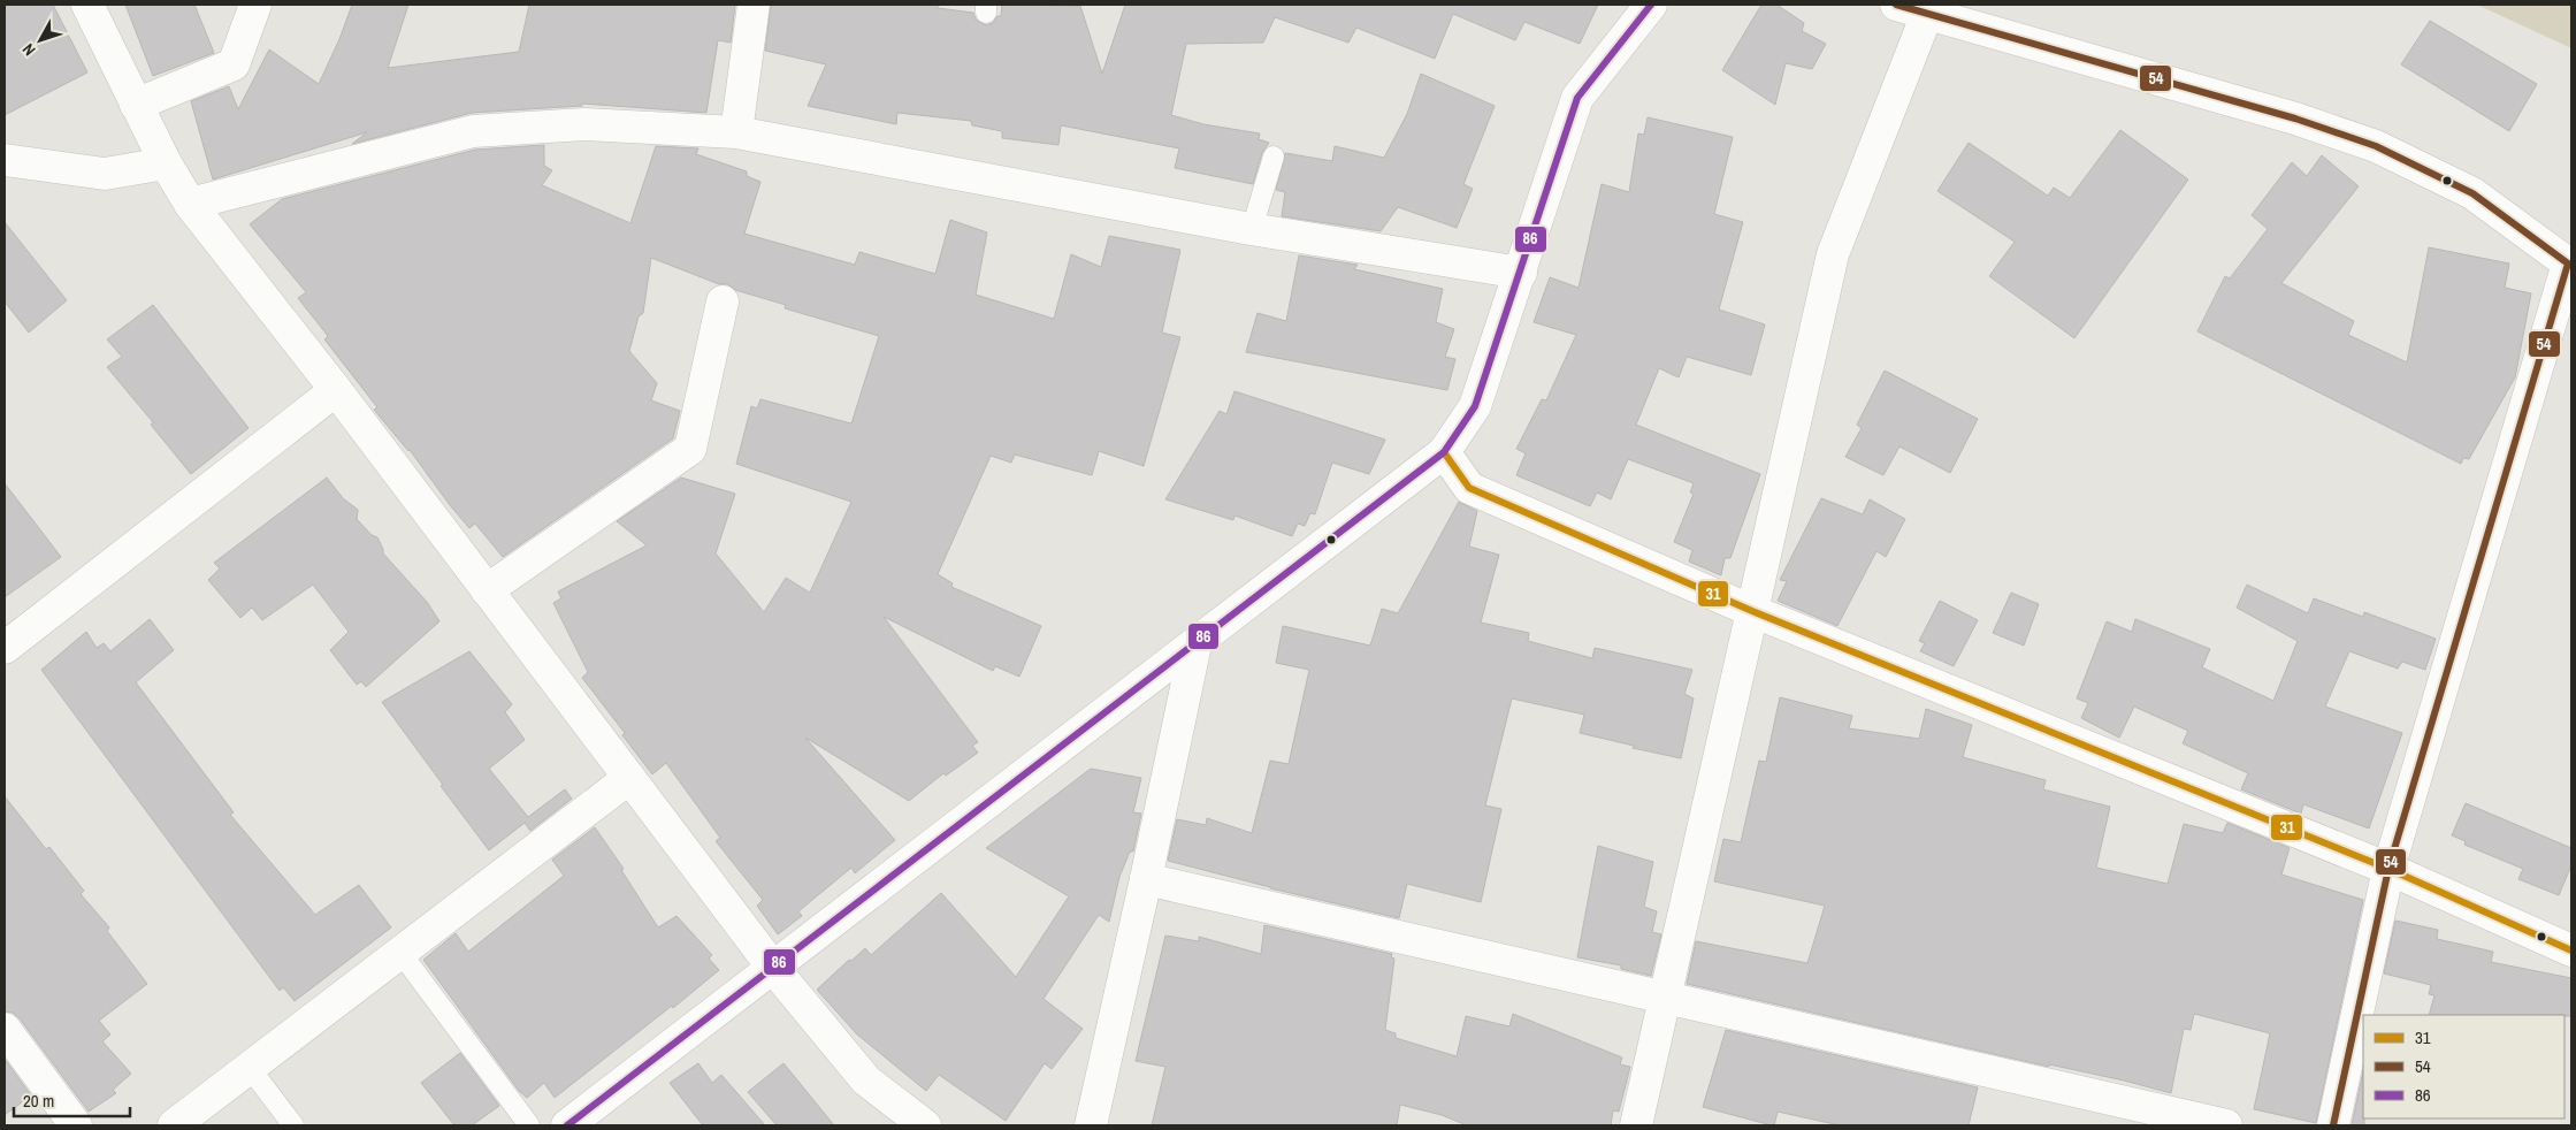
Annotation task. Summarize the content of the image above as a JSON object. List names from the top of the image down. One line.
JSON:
{"lines":["transit line 54","transit line 86","transit line 31"],"legend":["31","54","86"],"scale_bar":"20 m","north":"bottom left"}
